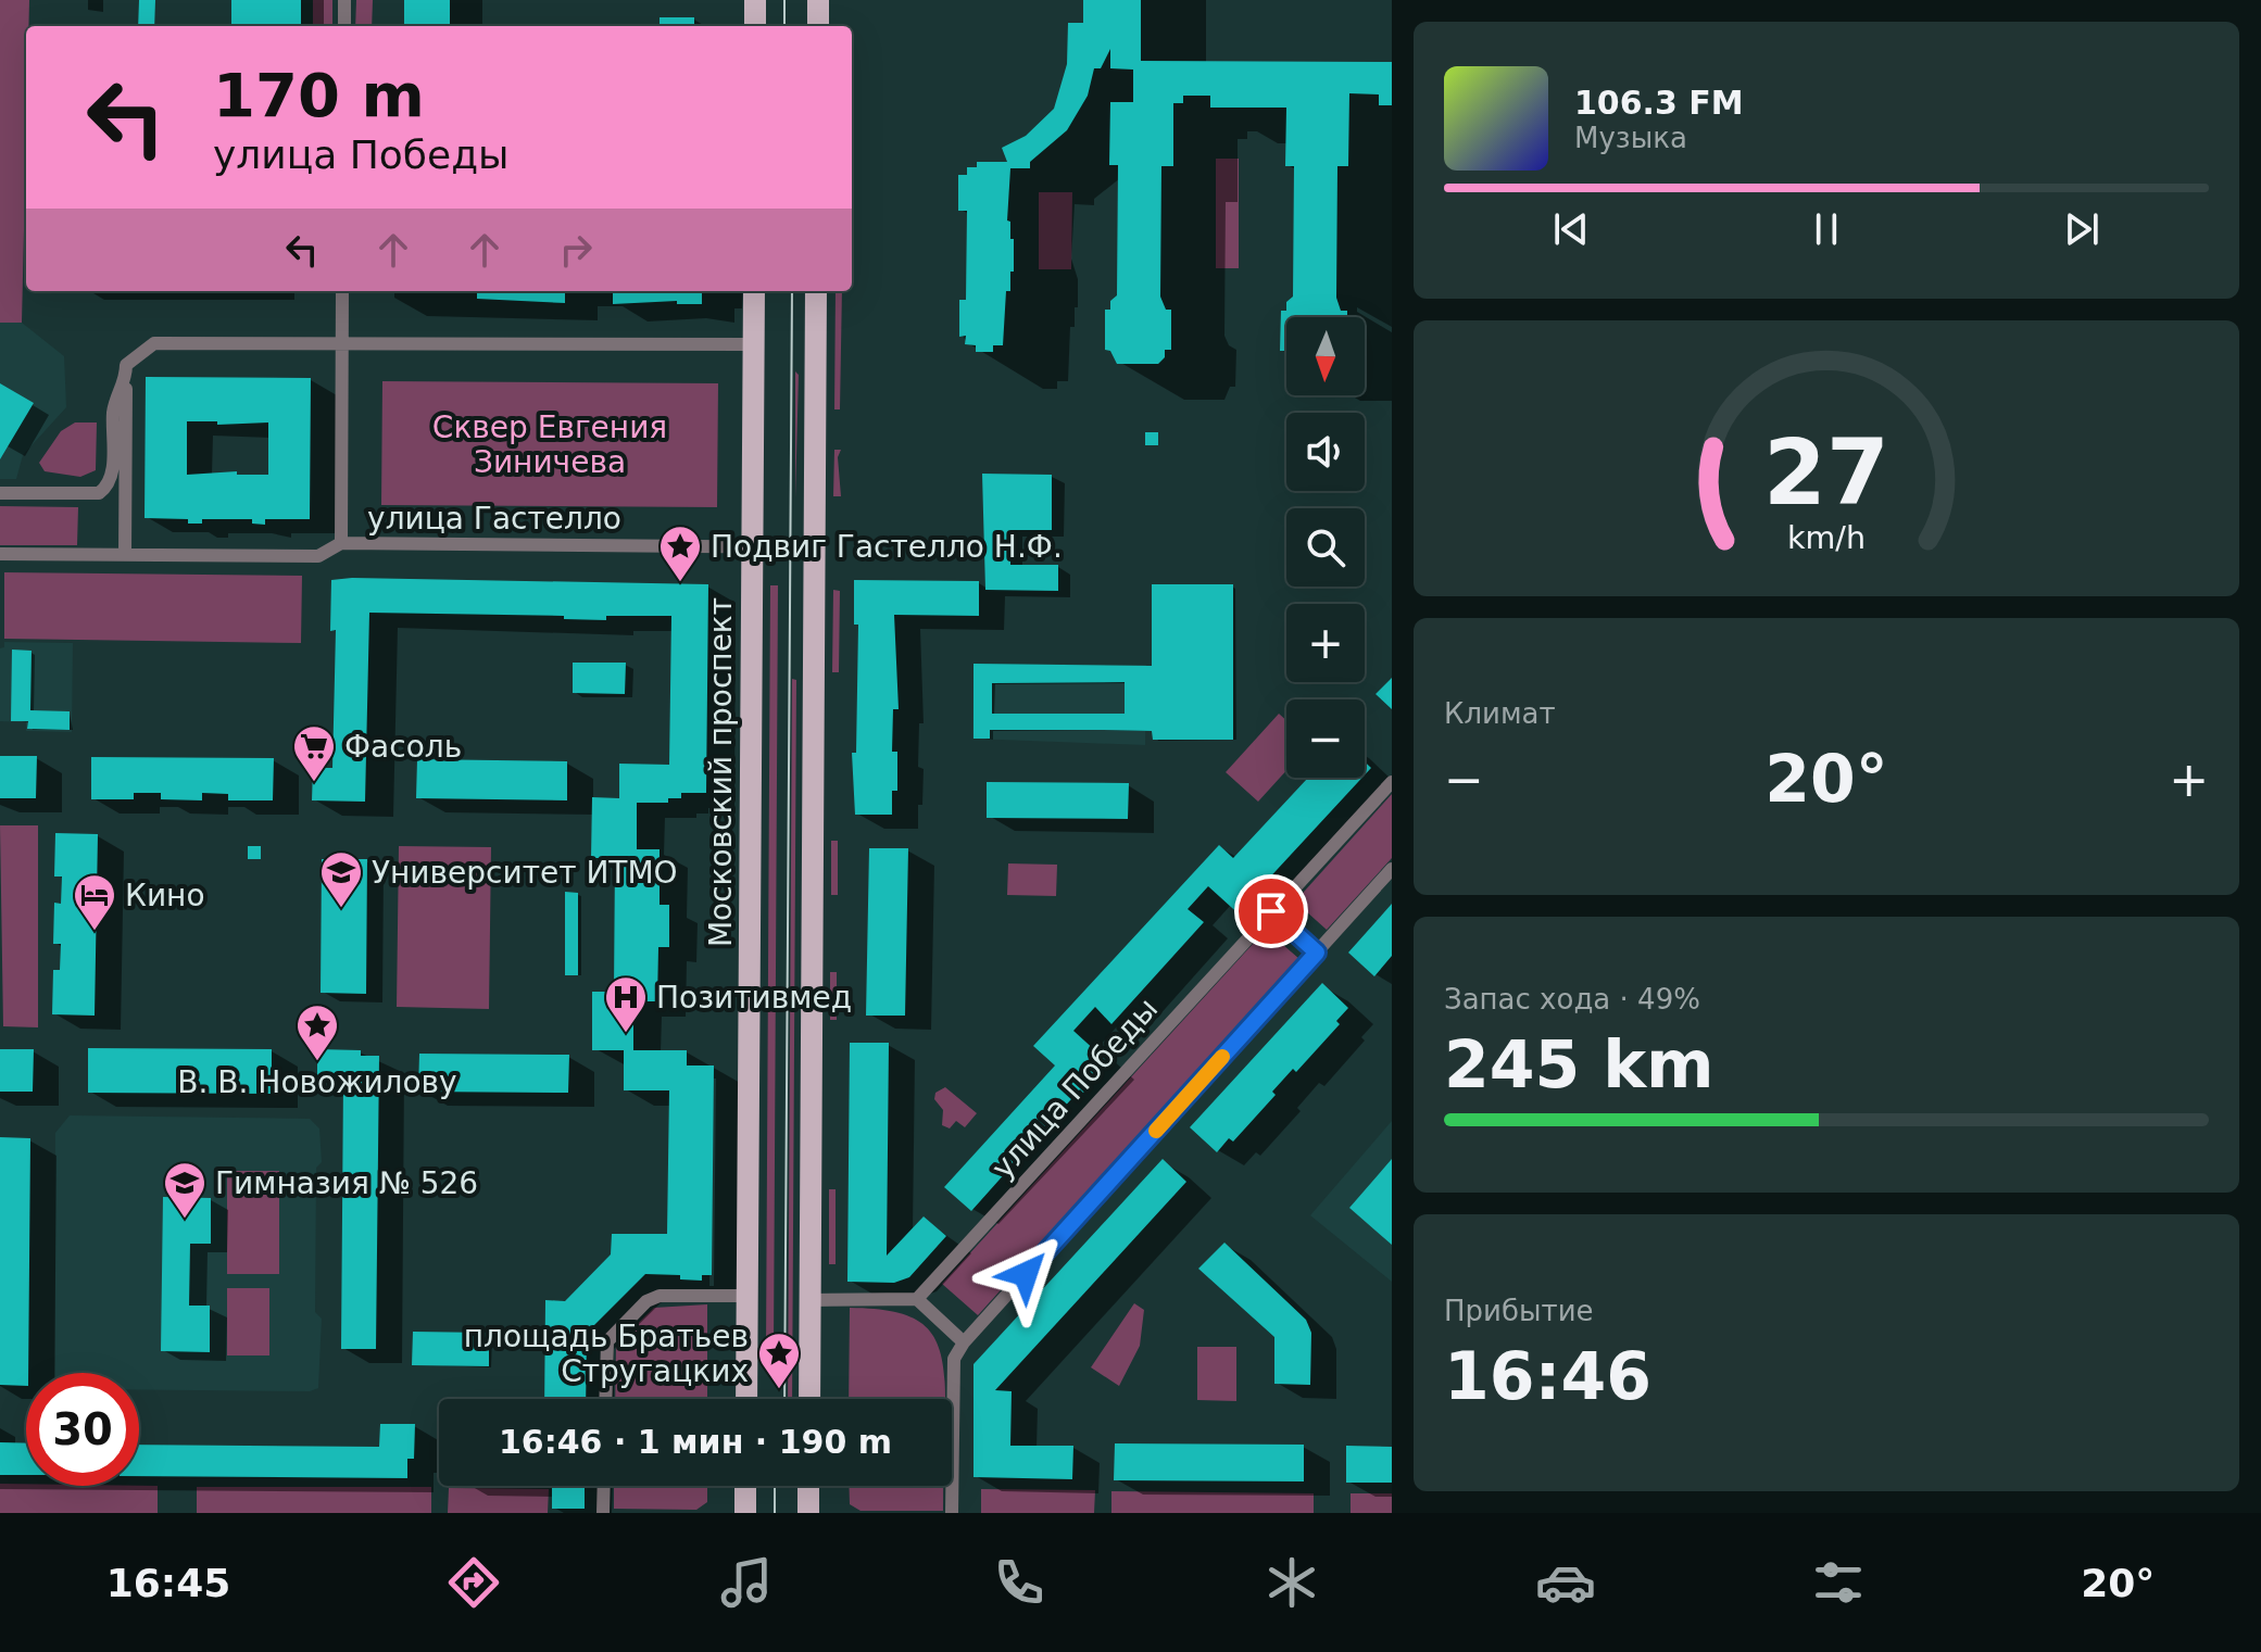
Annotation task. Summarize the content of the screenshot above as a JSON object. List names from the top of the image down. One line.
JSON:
{"streets":{"main road":["Московский проспект"],"street":["улица Гастелло","улица Победы"]},"crossings":[["улица Гастелло","Московский проспект"]],"parks":["Сквер Евгения Зиничева"],"places":{"place":["Подвиг Гастелло Н.Ф.","В. В. Новожилову","площадь Братьев Стругацких"],"supermarket":["Фасоль"],"school or university":["Университет ИТМО","Гимназия № 526"],"hotel":["Кино"],"hospital":["Позитивмед"]},"north":"bottom","page":{"turn":["170 m","улица Победы"],"song":["106.3 FM","Музыка"],"map_buttons":["+","−"],"tile":["Климат",["Запас хода · 49%","245 km"],["Прибытие","16:46"]],"heat":["−","20°","+"],"limit":"30","trip":"16:46 · 1 мин · 190 m","tabs":["16:45","20°"],"gauge":["27","km/h"]}}
